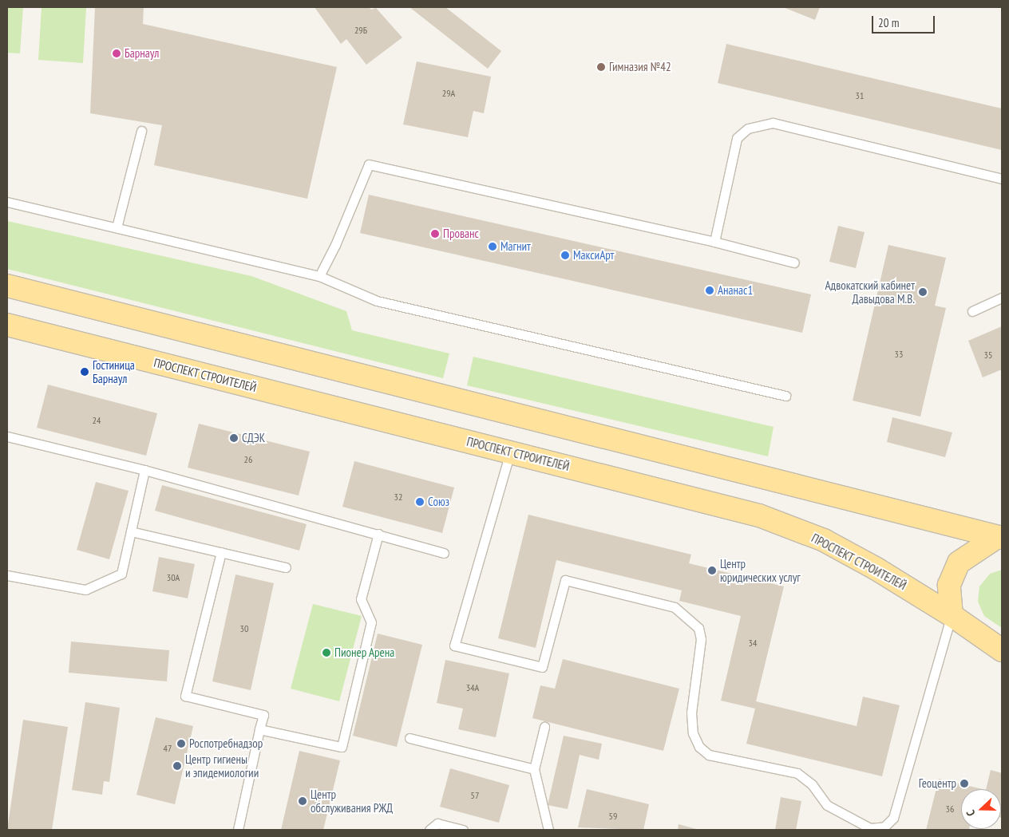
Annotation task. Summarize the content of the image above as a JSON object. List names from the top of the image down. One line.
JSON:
{"streets":{"main road":["ПРОСПЕКТ СТРОИТЕЛЕЙ"]},"places":["Барнаул","Гимназия №42","Прованс","Магнит","МаксиАрт","Ананас1","Адвокатский кабинет Давыдова М.В.","Гостиница Барнаул","СДЭК","Союз","Центр юридических услуг","Пионер Арена","Роспотребнадзор","Центр гигиены и эпидемиологии","Геоцентр","Центр обслуживания РЖД"],"house_numbers":["29Б","29А","31","33","35","24","26","32","30А","30","34","34А","47","57","36","59"],"scale_bar":"20 m","north":"left"}
